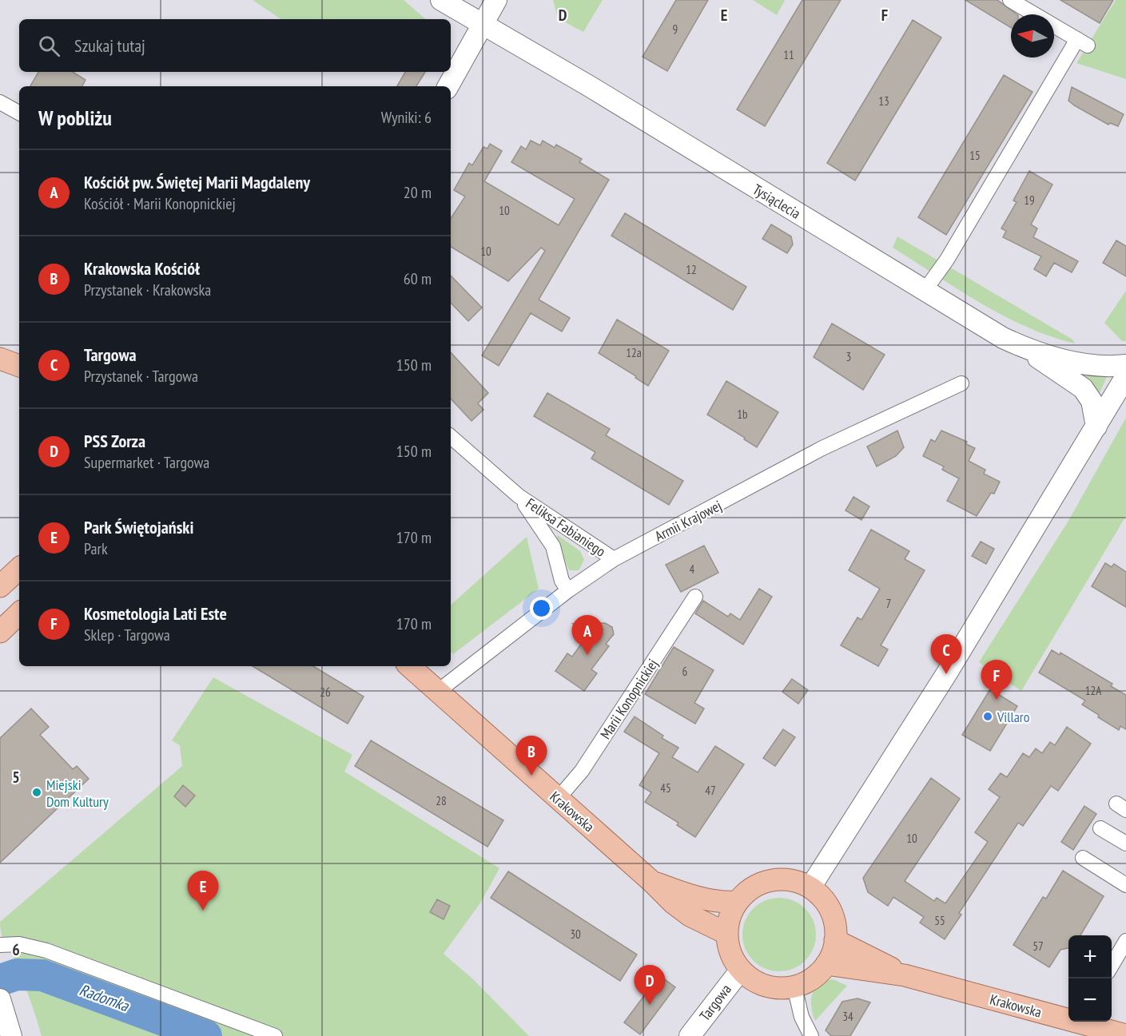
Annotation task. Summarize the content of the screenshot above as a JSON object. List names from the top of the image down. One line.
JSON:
{"streets":{"main road":["Krakowska"],"street":["Tysiąclecia","Armii Krajowej","Feliksa Fabianiego","Marii Konopnickiej","Targowa"]},"crossings":[["Armii Krajowej","Feliksa Fabianiego"],["Armii Krajowej","Krakowska"],["Marii Konopnickiej","Krakowska"],["Krakowska","Targowa"]],"water":["Radomka"],"places":["Villaro","Miejski Dom Kultury"],"house_numbers":["9","11","13","15","19","10","10","12","12a","3","1b","4","7","6","12A","26","45","47","28","10","55","30","57","34"],"north":"left","page":{"search":"Szukaj tutaj","heading":["W pobliżu","Wyniki: 6"],"list":[{"mark":"A","name":"Kościół pw. Świętej Marii Magdaleny","note":"Kościół · Marii Konopnickiej","value":"20 m"},{"mark":"B","name":"Krakowska Kościół","note":"Przystanek · Krakowska","value":"60 m"},{"mark":"C","name":"Targowa","note":"Przystanek · Targowa","value":"150 m"},{"mark":"D","name":"PSS Zorza","note":"Supermarket · Targowa","value":"150 m"},{"mark":"E","name":"Park Świętojański","note":"Park","value":"170 m"},{"mark":"F","name":"Kosmetologia Lati Este","note":"Sklep · Targowa","value":"170 m"}],"pins":["A","C","F","B","E","D"],"map_buttons":["+","−"]},"grid":{"columns":["D","E","F"],"rows":["5","6"]}}
